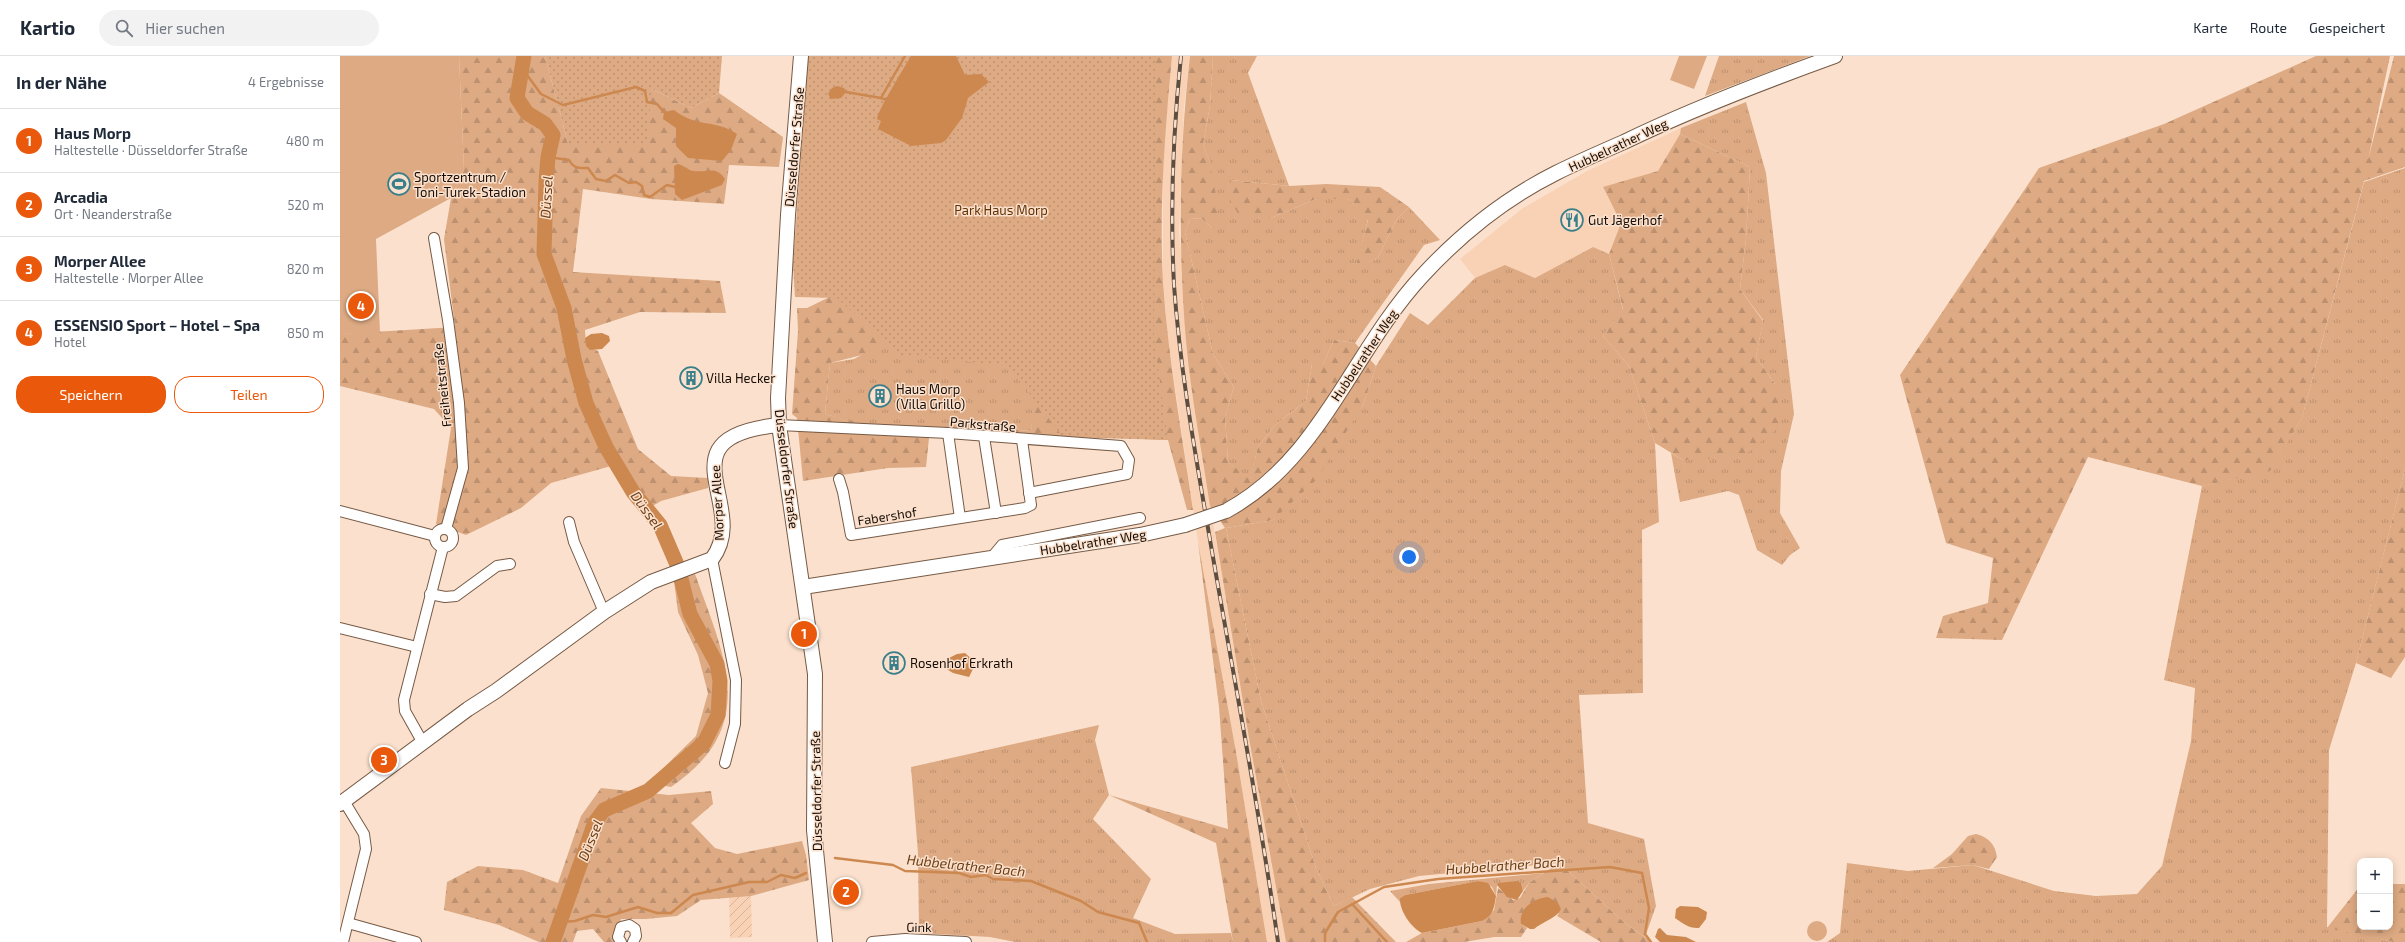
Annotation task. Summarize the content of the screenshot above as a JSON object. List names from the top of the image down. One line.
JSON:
{"streets":{"street":["Hubbelrather Weg","Düsseldorfer Straße","Freiheitstraße","Parkstraße","Morper Allee","Fabershof","Gink"]},"crossings":[["Hubbelrather Weg","Düsseldorfer Straße"],["Düsseldorfer Straße","Parkstraße"],["Düsseldorfer Straße","Morper Allee"],["Freiheitstraße","Morper Allee"],["Parkstraße","Morper Allee"],["Parkstraße","Fabershof"]],"water":["Düssel","Hubbelrather Bach"],"parks":["Park Haus Morp"],"places":{"sports":["Sportzentrum / Toni-Turek-Stadion"],"restaurant":["Gut Jägerhof"],"building":["Villa Hecker","Haus Morp (Villa Grillo)","Rosenhof Erkrath"]},"page":{"header":"Kartio","search":"Hier suchen","nav":["Karte","Route","Gespeichert"],"heading":["In der Nähe","4 Ergebnisse"],"list":[{"mark":"1","name":"Haus Morp","note":"Haltestelle · Düsseldorfer Straße","value":"480 m"},{"mark":"2","name":"Arcadia","note":"Ort · Neanderstraße","value":"520 m"},{"mark":"3","name":"Morper Allee","note":"Haltestelle · Morper Allee","value":"820 m"},{"mark":"4","name":"ESSENSIO Sport – Hotel – Spa","note":"Hotel","value":"850 m"}],"pins":["4","1","3","2"],"buttons":["Speichern","Teilen"],"map_buttons":["+","−"]}}
